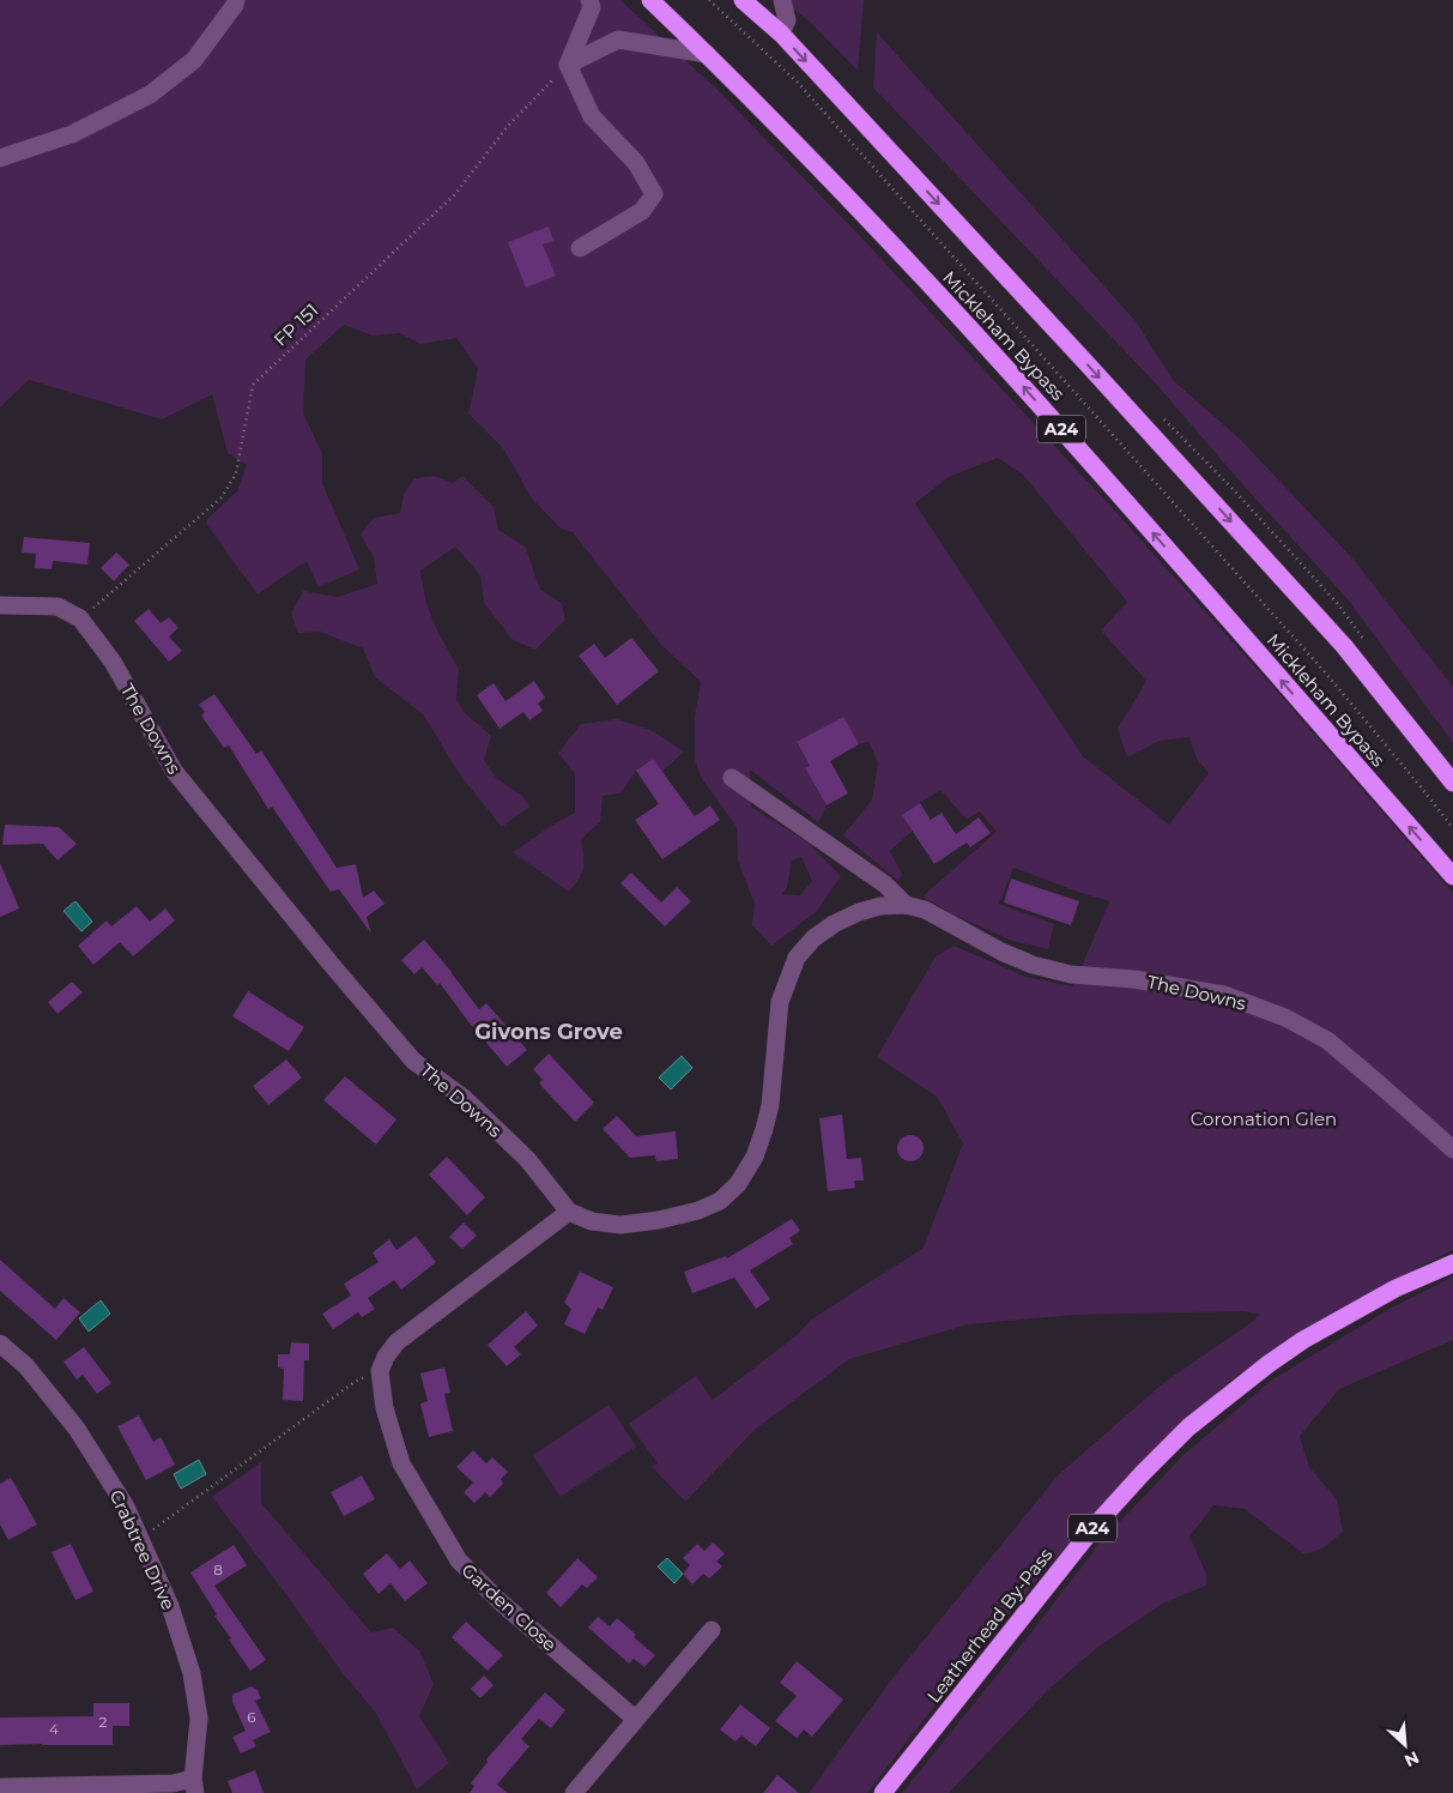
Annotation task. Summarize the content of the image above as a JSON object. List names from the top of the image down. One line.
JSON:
{"streets":{"highway":["Mickleham Bypass","A24","Leatherhead By-Pass"],"street":["The Downs","Crabtree Drive","Garden Close"],"path":["FP 151"]},"crossings":[["FP 151","The Downs"]],"districts":["Givons Grove"],"parks":["Coronation Glen"],"house_numbers":["8","6","2","4"],"north":"bottom right"}
